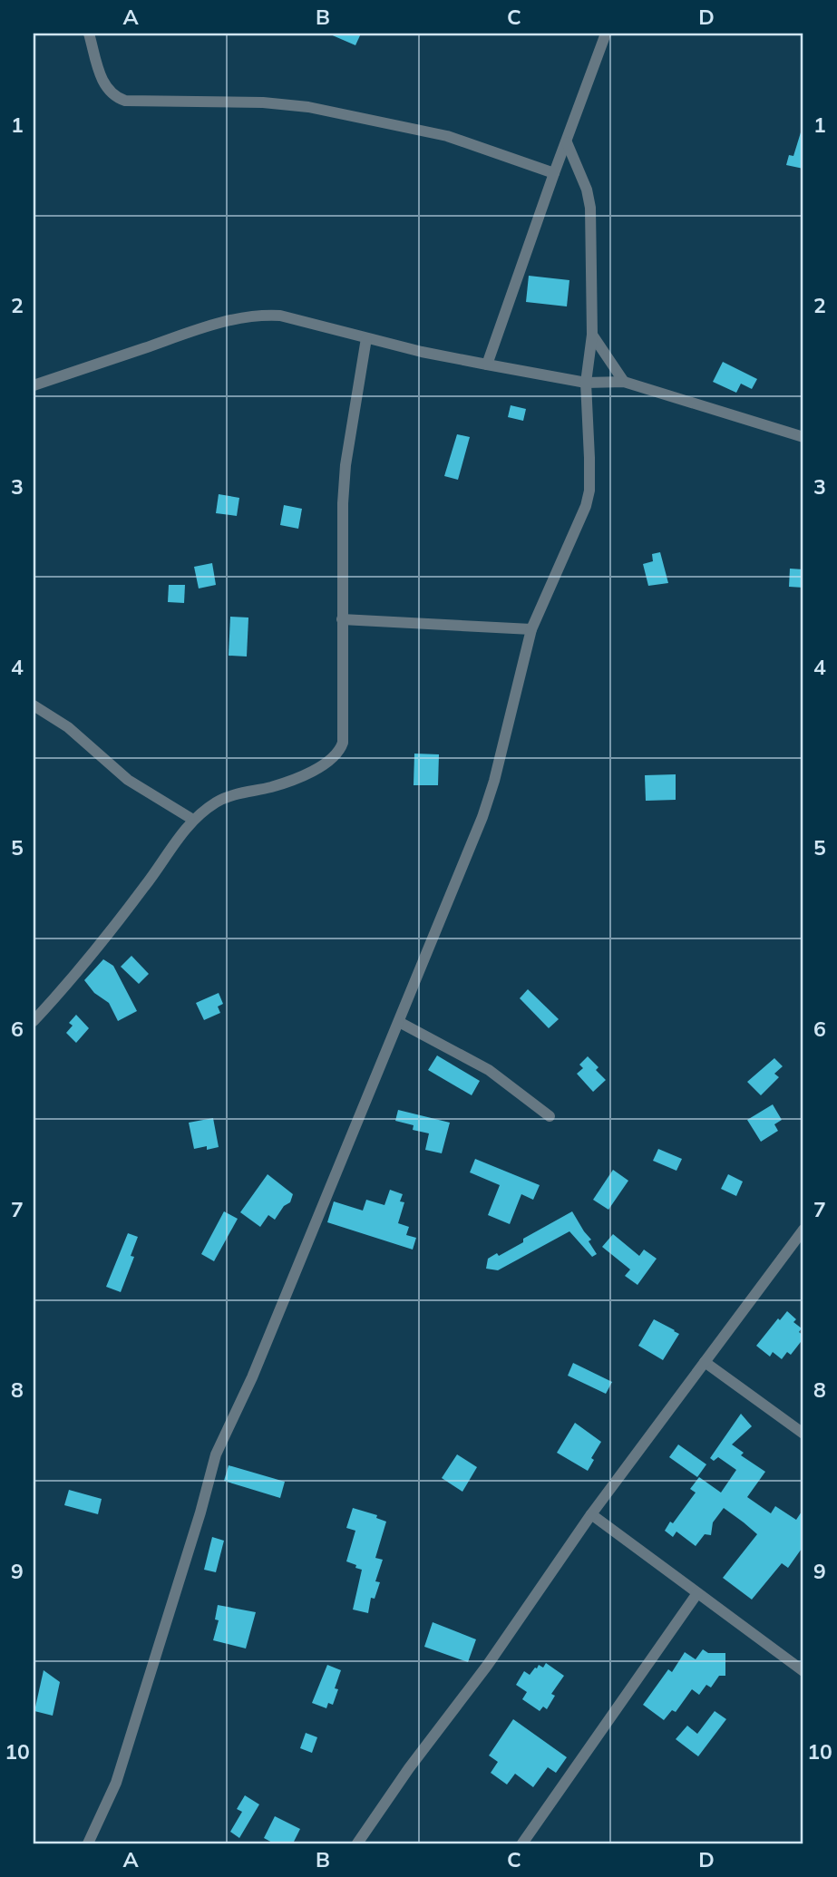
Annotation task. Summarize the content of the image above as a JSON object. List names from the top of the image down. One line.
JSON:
{"grid":{"columns":["A","B","C","D"],"rows":["1","2","3","4","5","6","7","8","9","10"]}}
